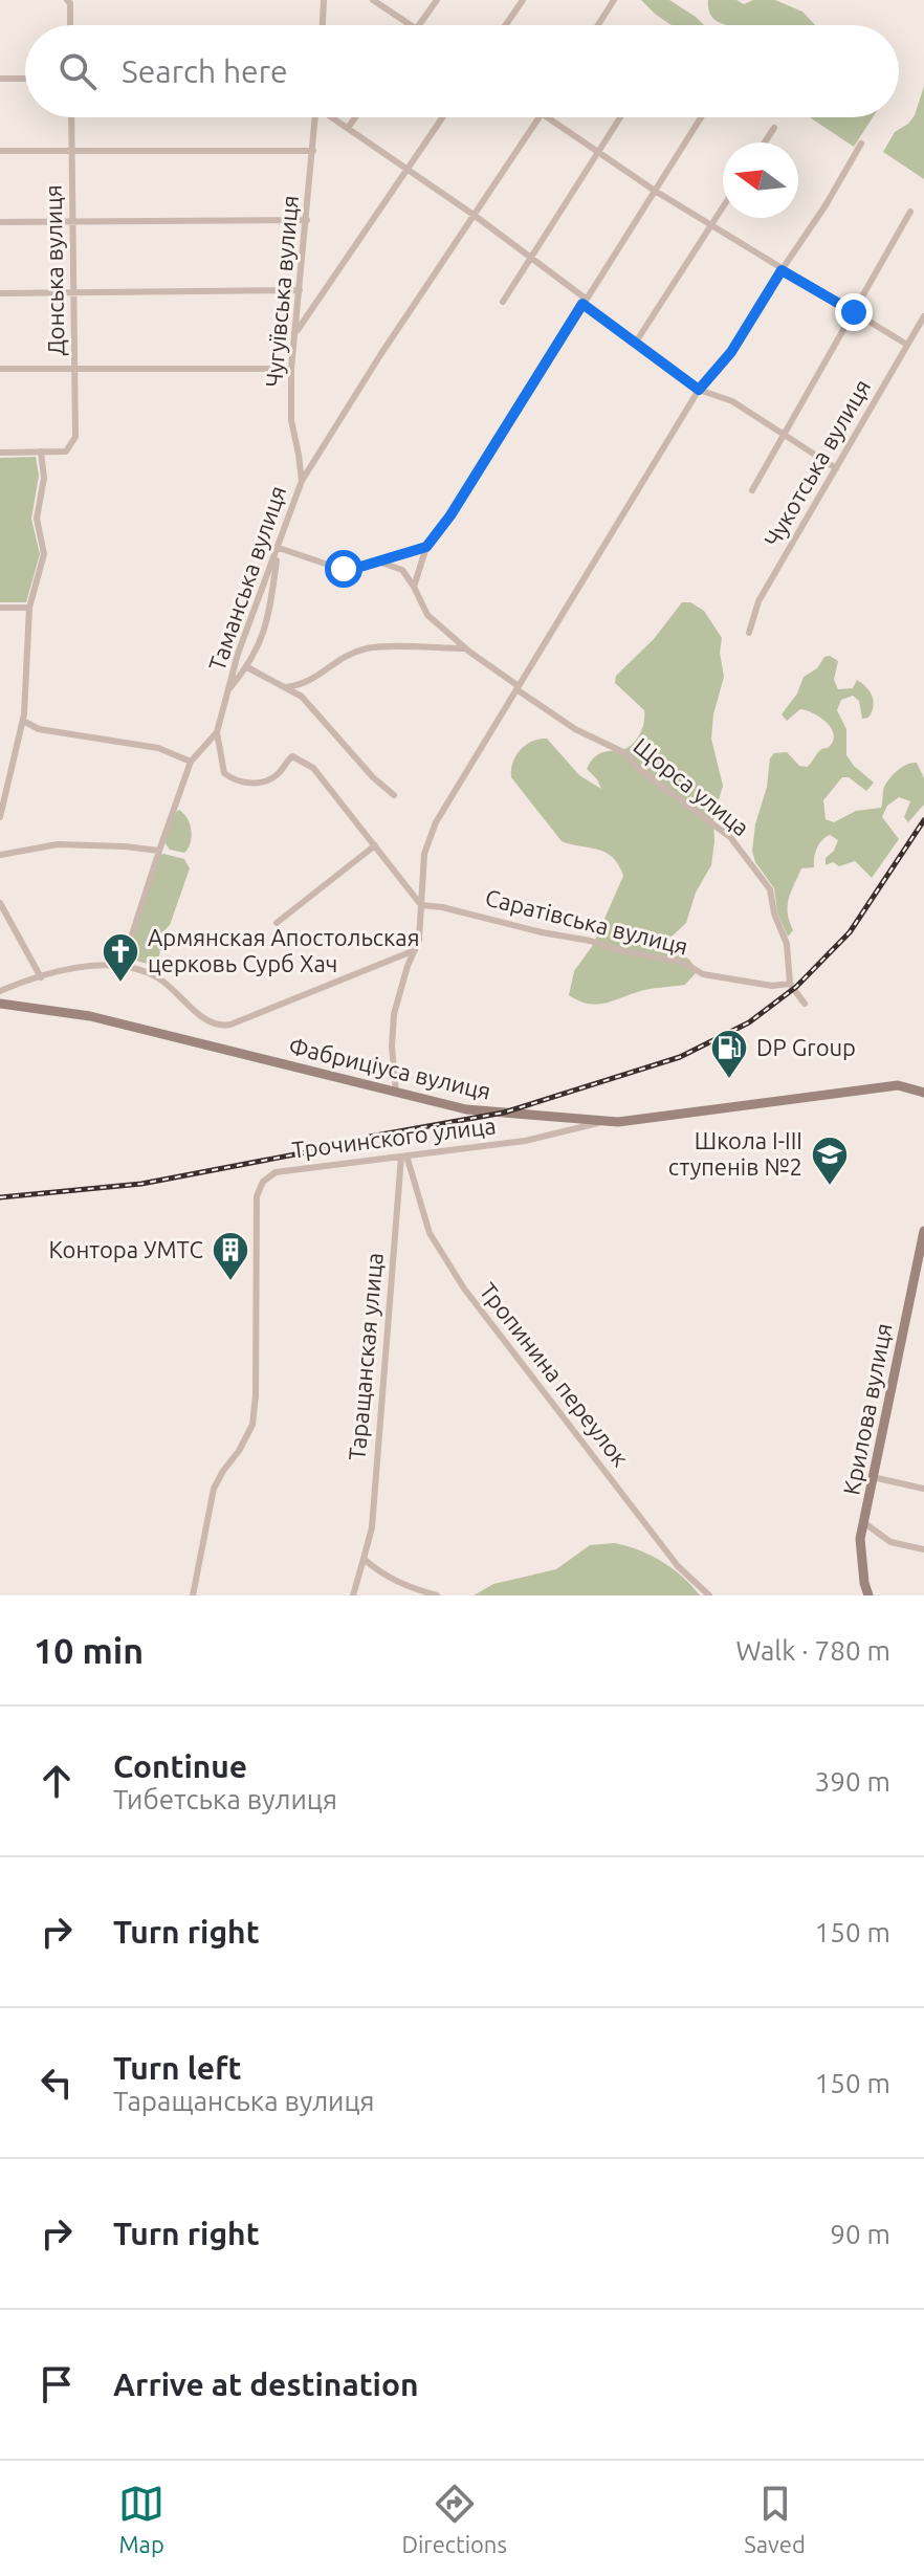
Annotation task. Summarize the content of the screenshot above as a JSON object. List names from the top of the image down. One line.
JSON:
{"streets":{"main road":["Фабриціуса вулиця","Крилова вулиця"],"street":["Донська вулиця","Чугуївська вулиця","Чукотська вулиця","Таманська вулиця","Щорса улица","Саратівська вулиця","Трочинского улица","Таращанская улица","Тропинина переулок"]},"crossings":[["Чугуївська вулиця","Таманська вулиця"],["Щорса улица","Саратівська вулиця"],["Фабриціуса вулиця","Трочинского улица"],["Трочинского улица","Таращанская улица"],["Трочинского улица","Тропинина переулок"],["Таращанская улица","Тропинина переулок"]],"places":{"church":["Армянская Апостольская церковь Сурб Хач"],"fuel station":["DP Group"],"school or university":["Школа I-III ступенів №2"],"building":["Контора УМТС"]},"north":"left","page":{"search":"Search here","heading":["10 min","Walk · 780 m"],"list":[["Continue","Тибетська вулиця","390 m"],["Turn right","150 m"],["Turn left","Таращанська вулиця","150 m"],["Turn right","90 m"],"Arrive at destination"],"nav":["Map","Directions","Saved"]}}
